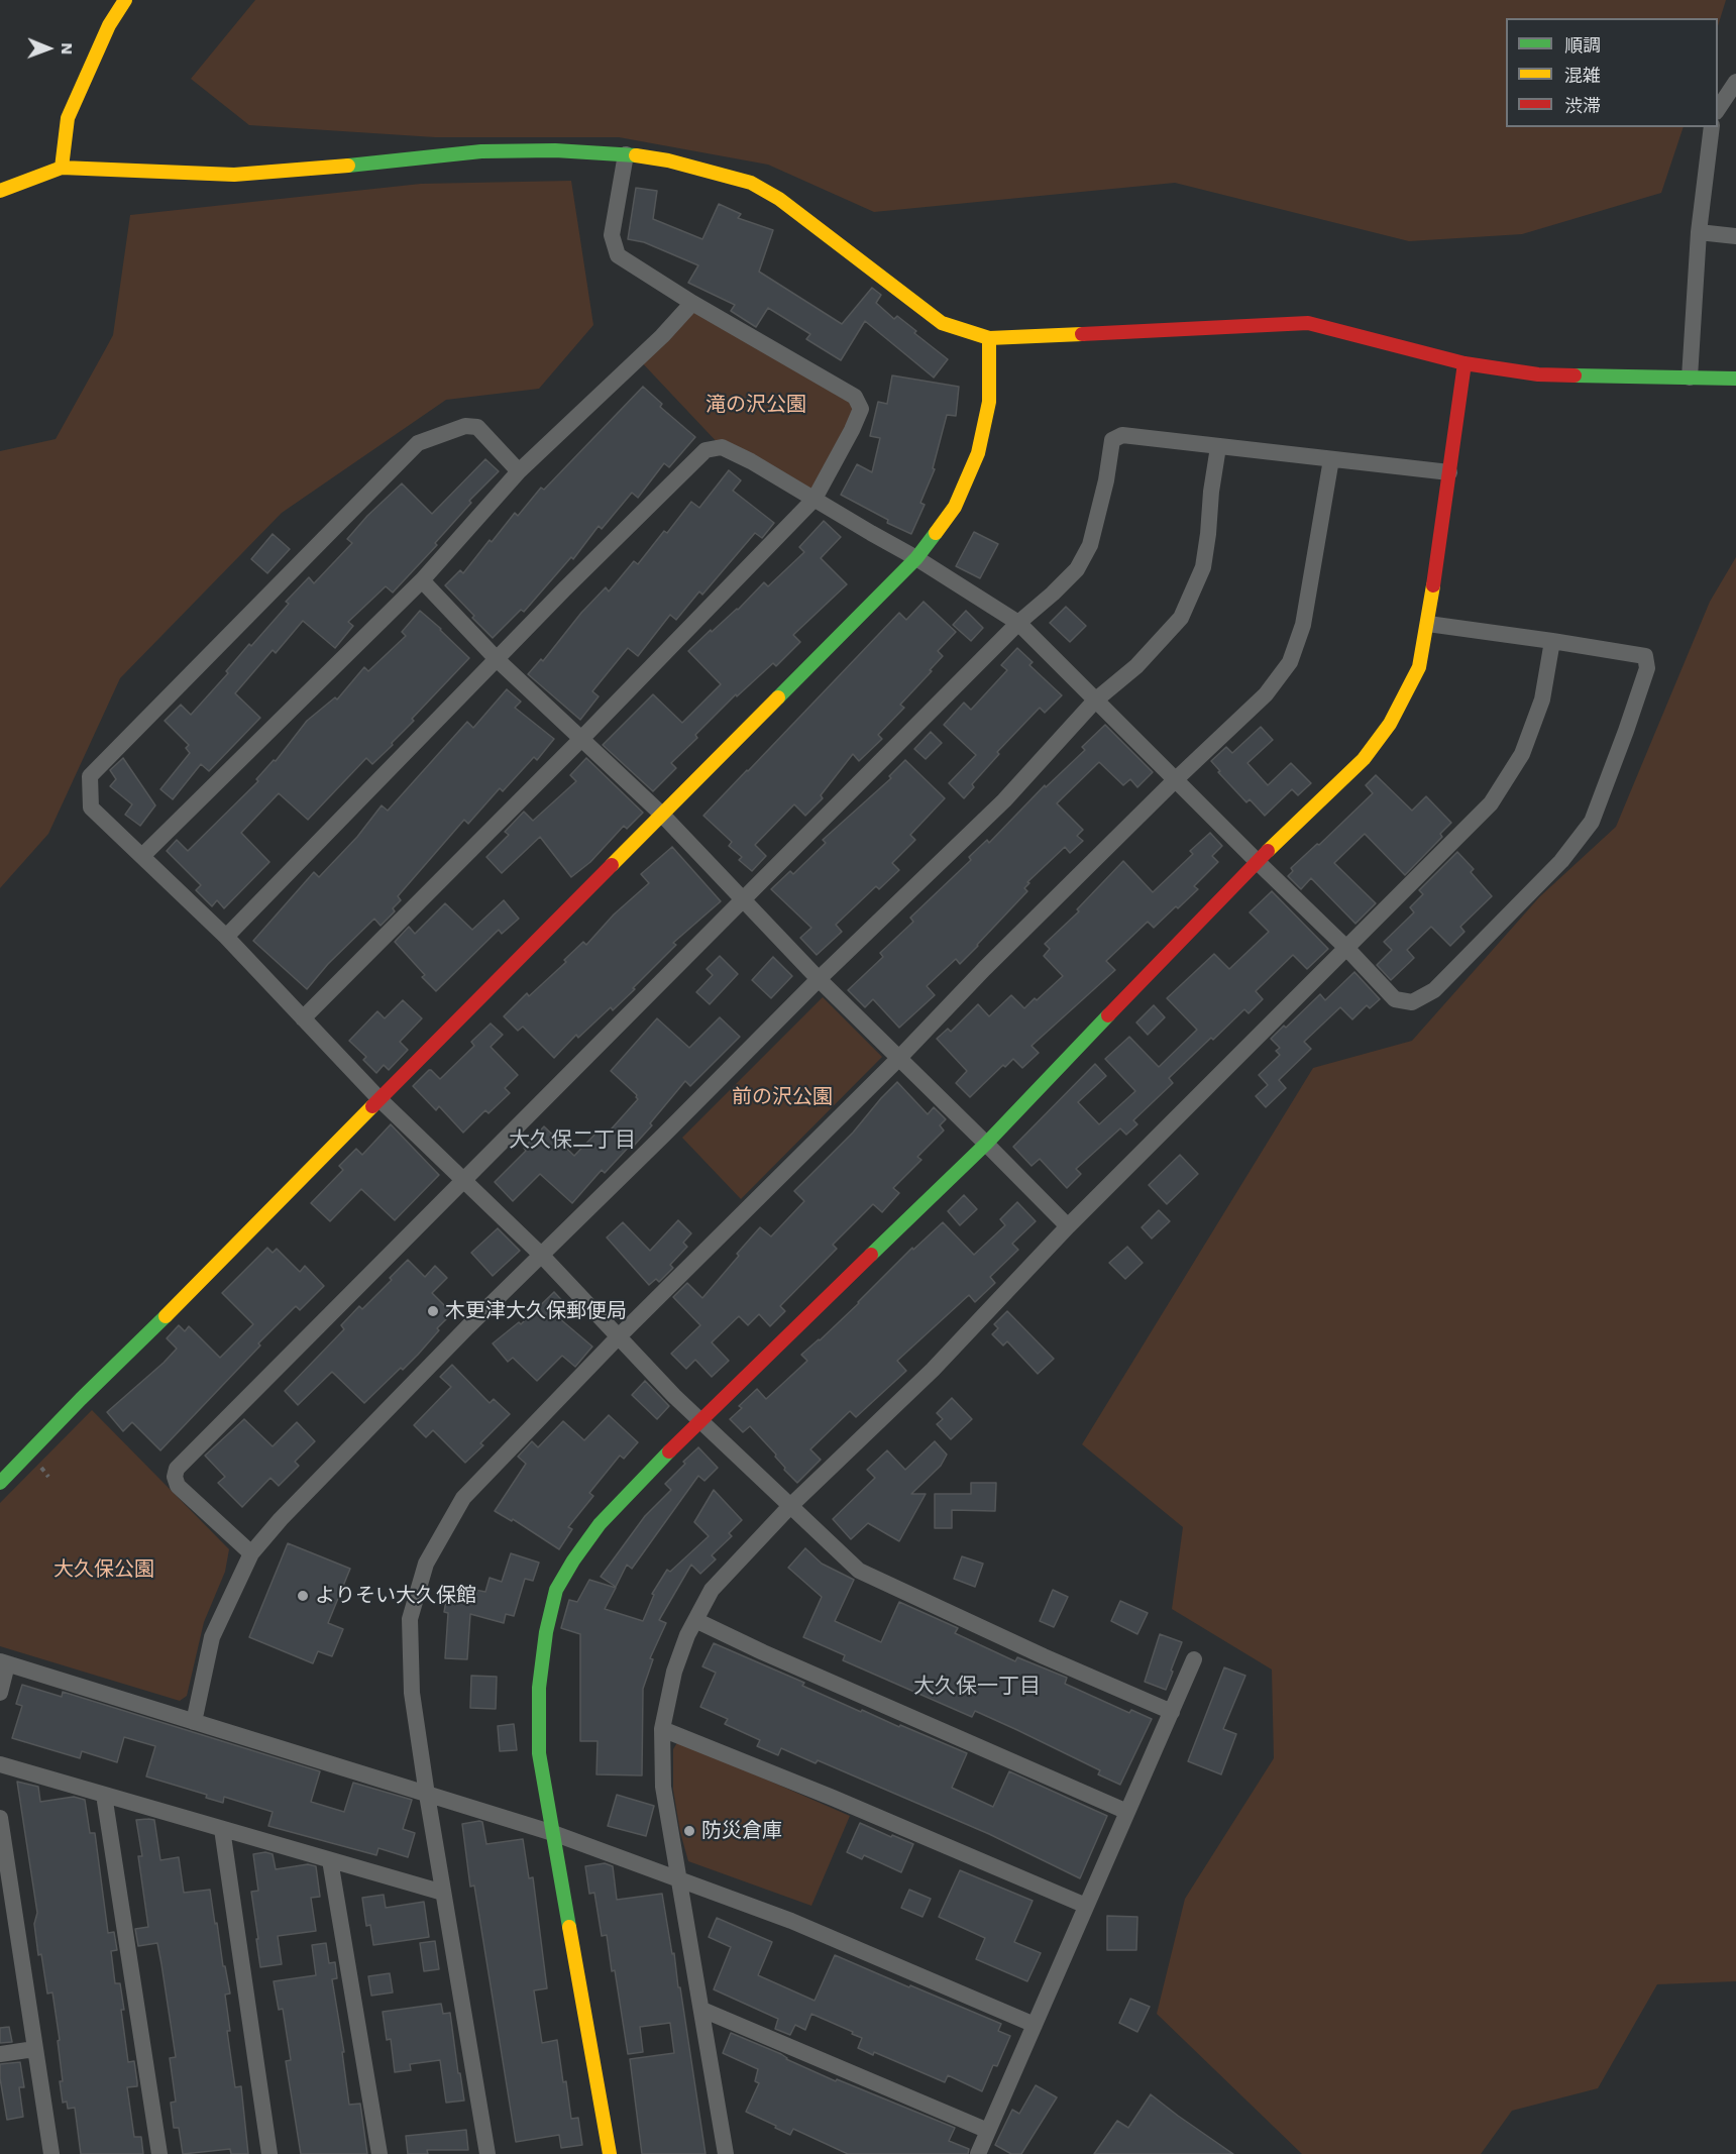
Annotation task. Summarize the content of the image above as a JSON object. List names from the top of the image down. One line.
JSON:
{"districts":["大久保二丁目","大久保一丁目"],"parks":["滝の沢公園","前の沢公園","大久保公園"],"places":["木更津大久保郵便局","よりそい大久保館","防災倉庫"],"legend":["順調","混雑","渋滞"],"north":"right"}
